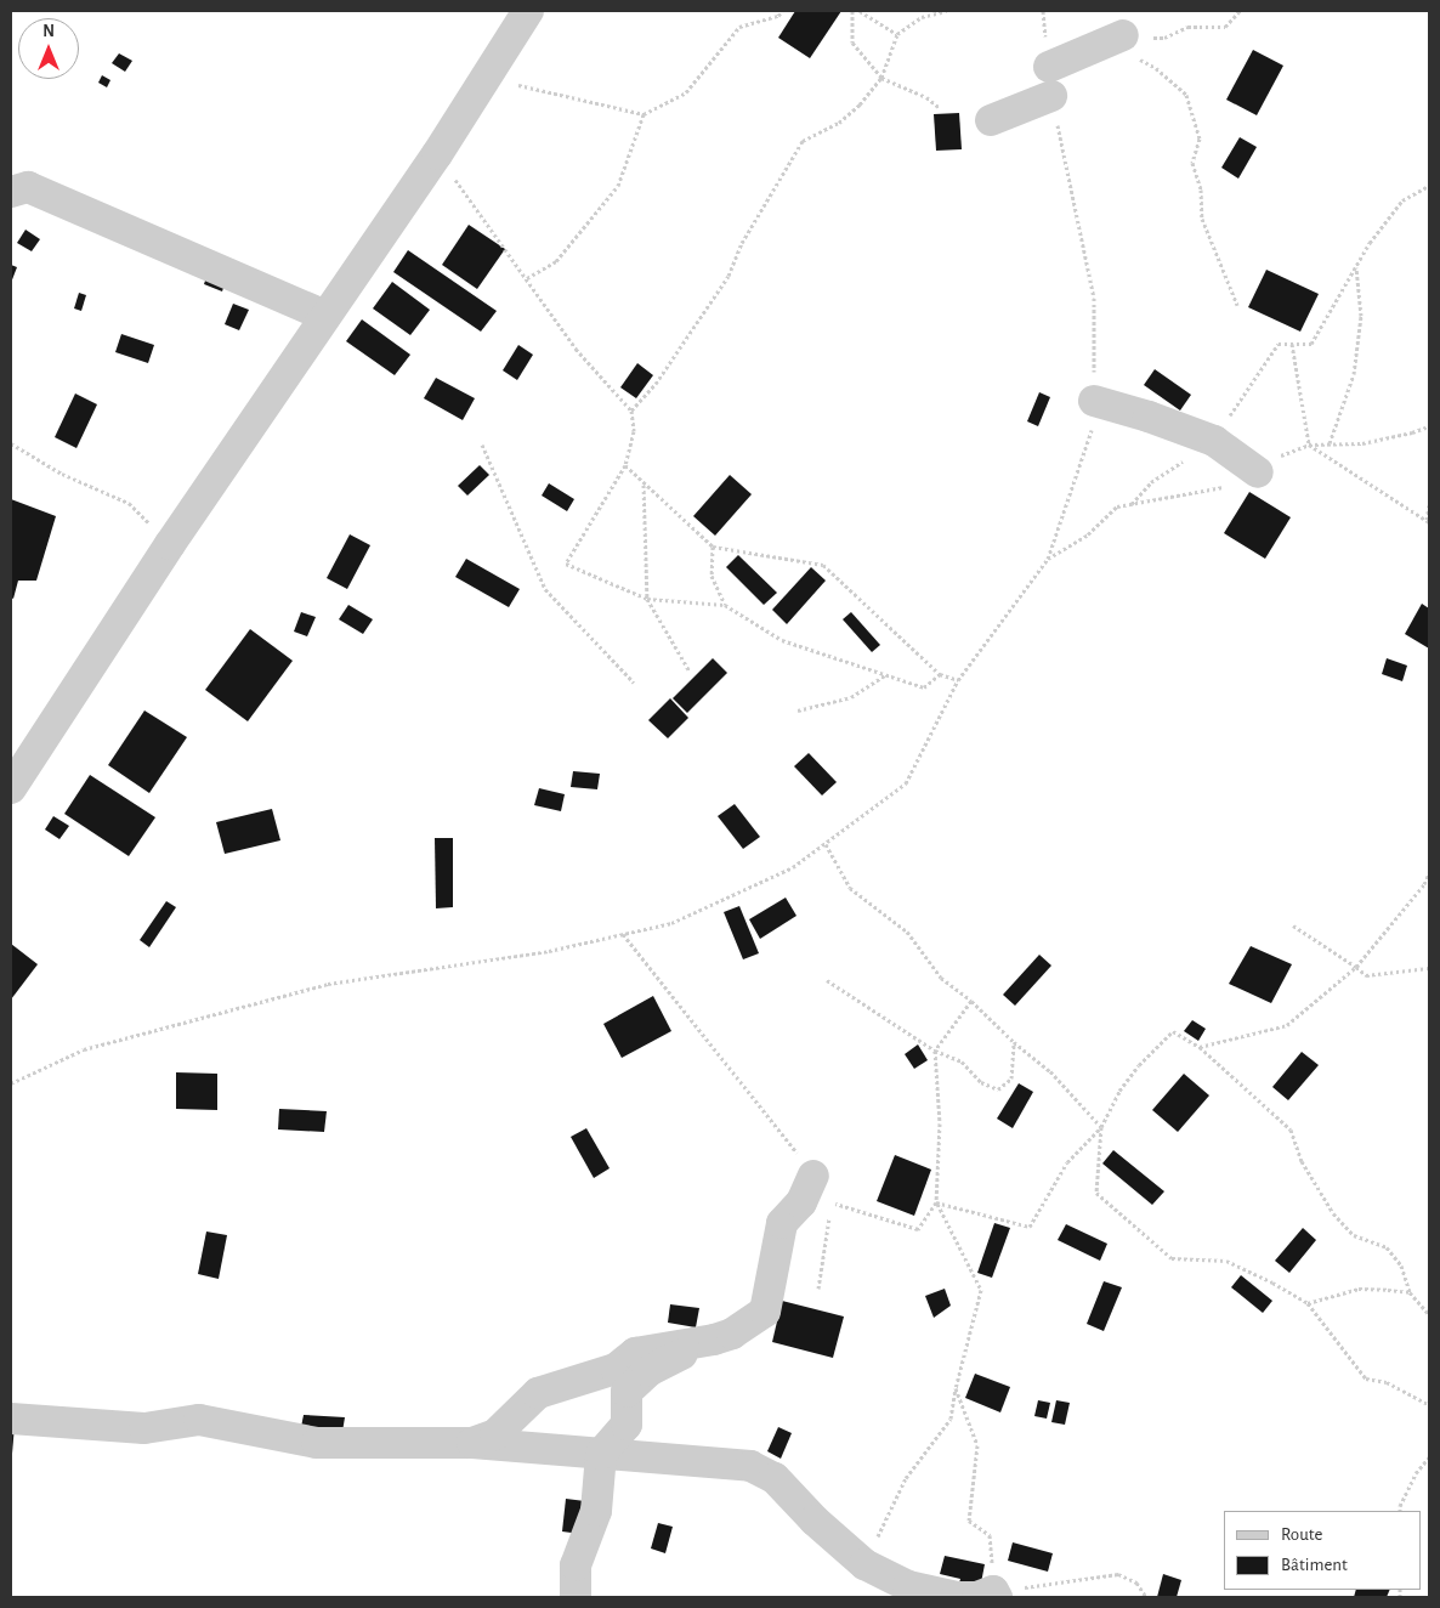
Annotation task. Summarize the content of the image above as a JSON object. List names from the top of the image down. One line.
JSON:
{"legend":["Route","Bâtiment"],"north":"top"}
